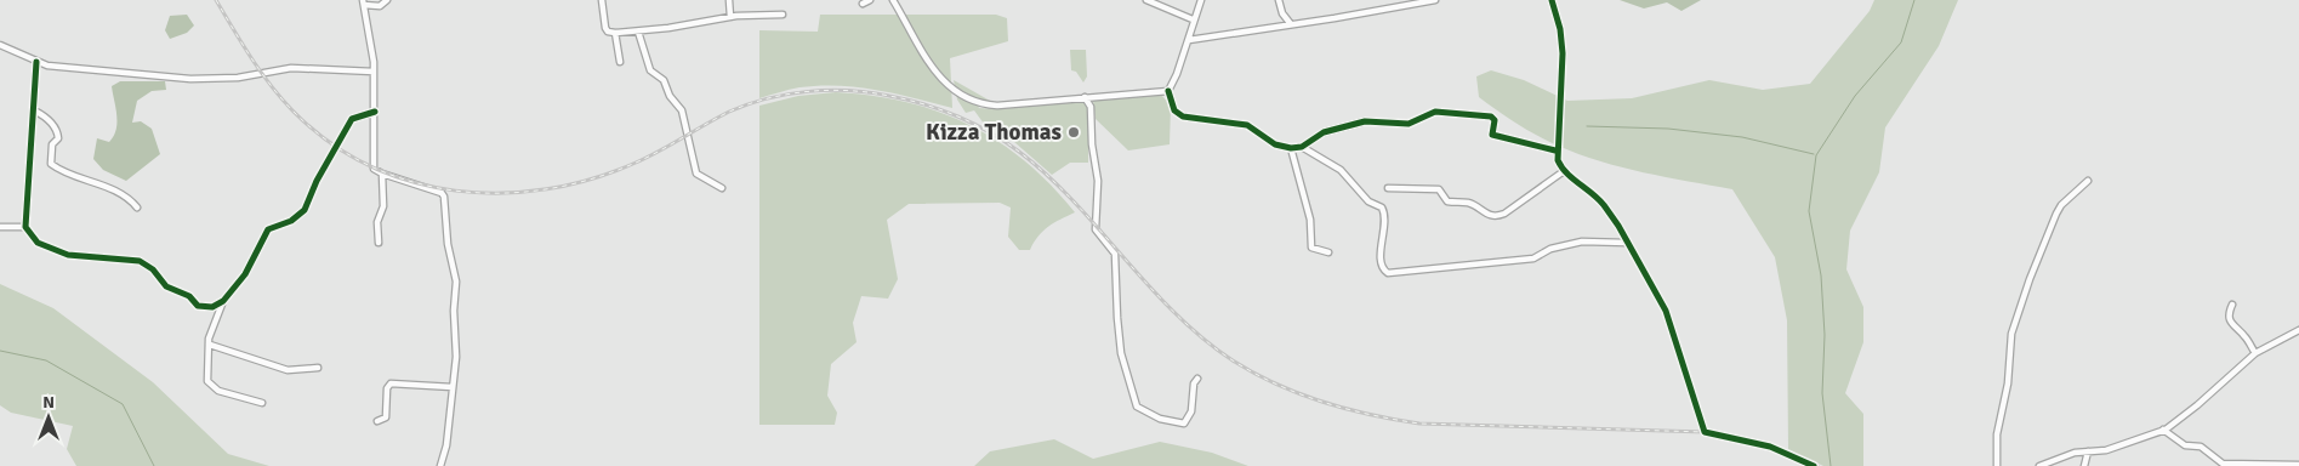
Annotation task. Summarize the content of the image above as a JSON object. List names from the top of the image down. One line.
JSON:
{"places":["Kizza Thomas"],"north":"top"}
